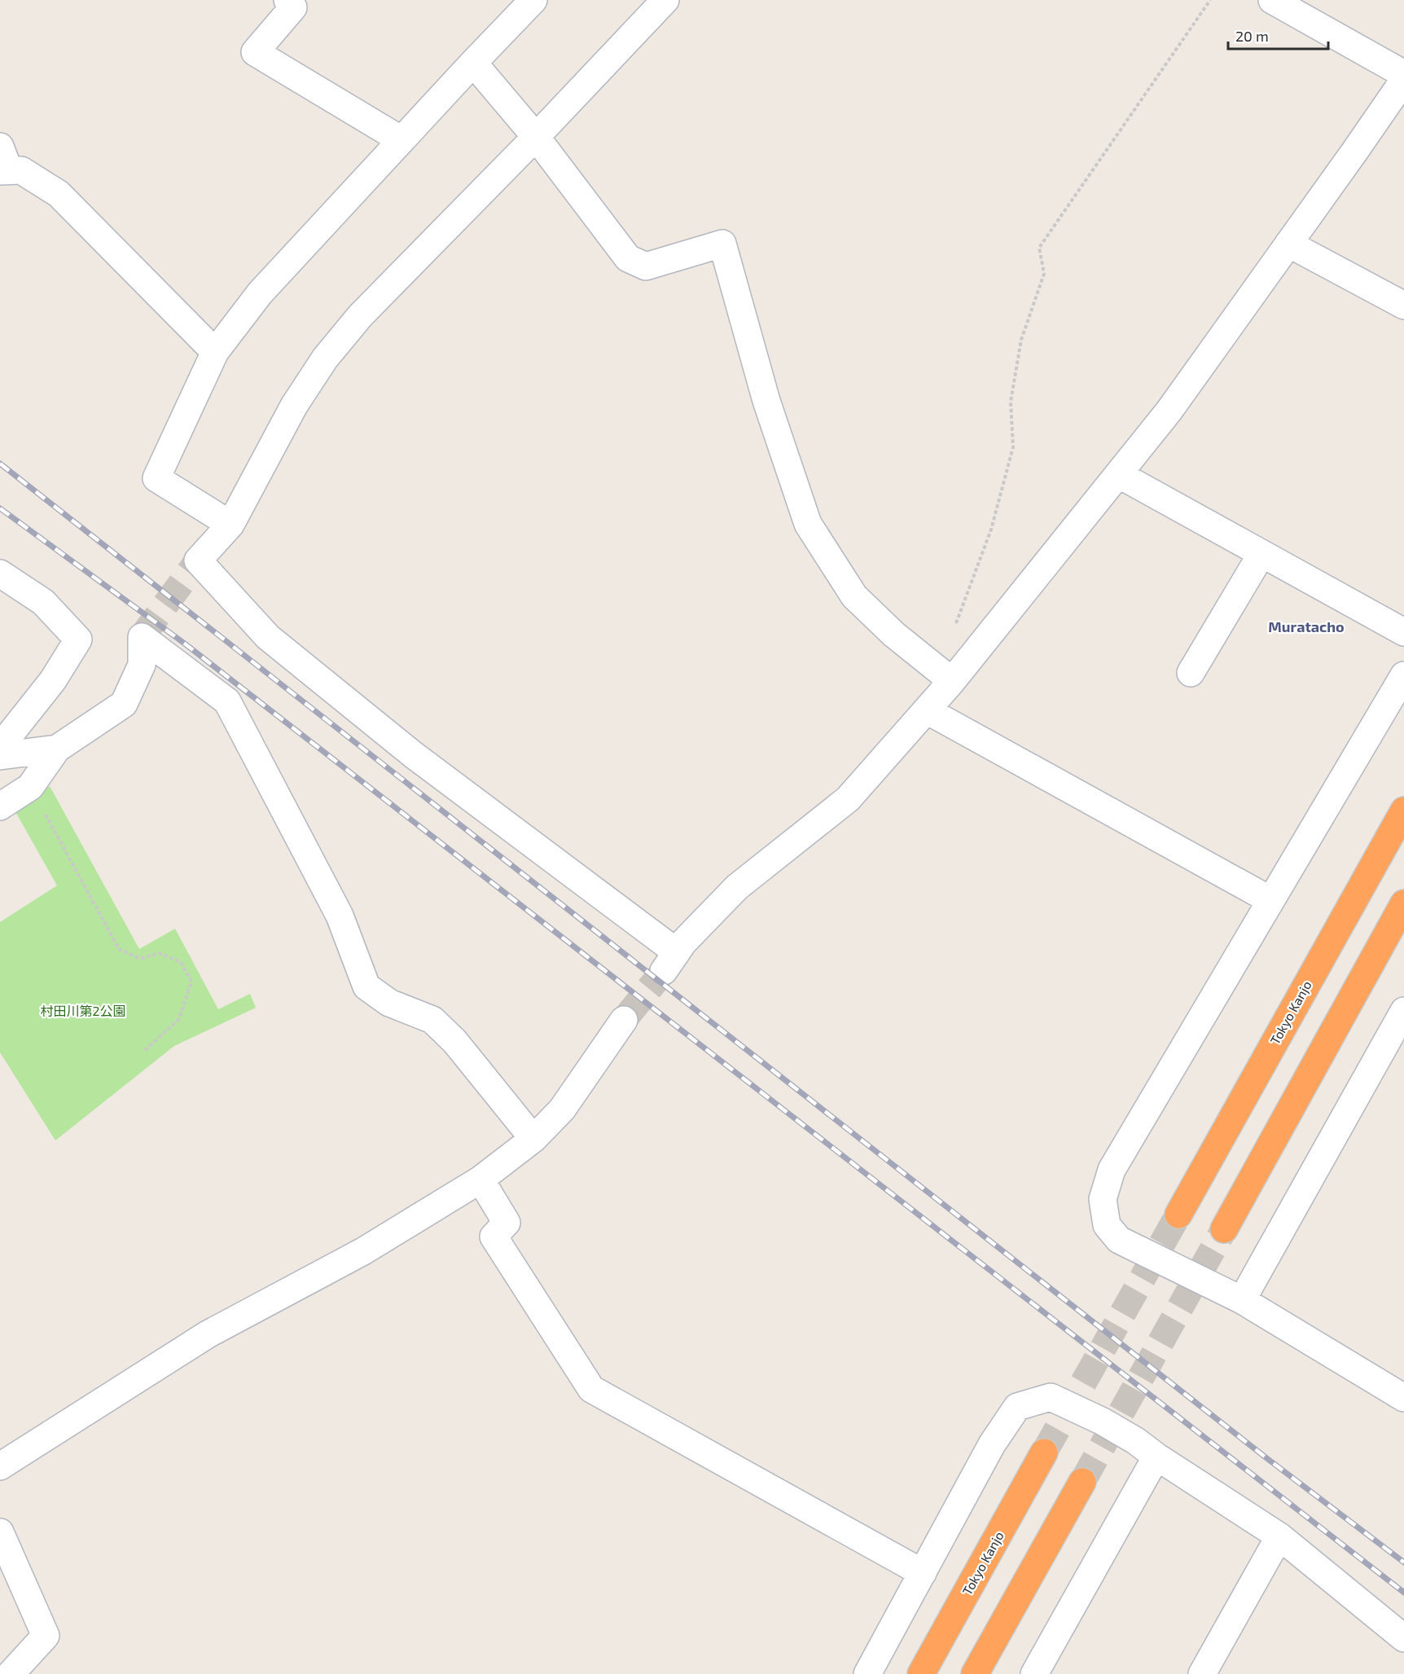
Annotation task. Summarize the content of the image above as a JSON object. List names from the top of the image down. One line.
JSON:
{"streets":{"highway":["Tokyo Kanjo"]},"districts":["Muratacho"],"parks":["村田川第2公園"],"scale_bar":"20 m"}
